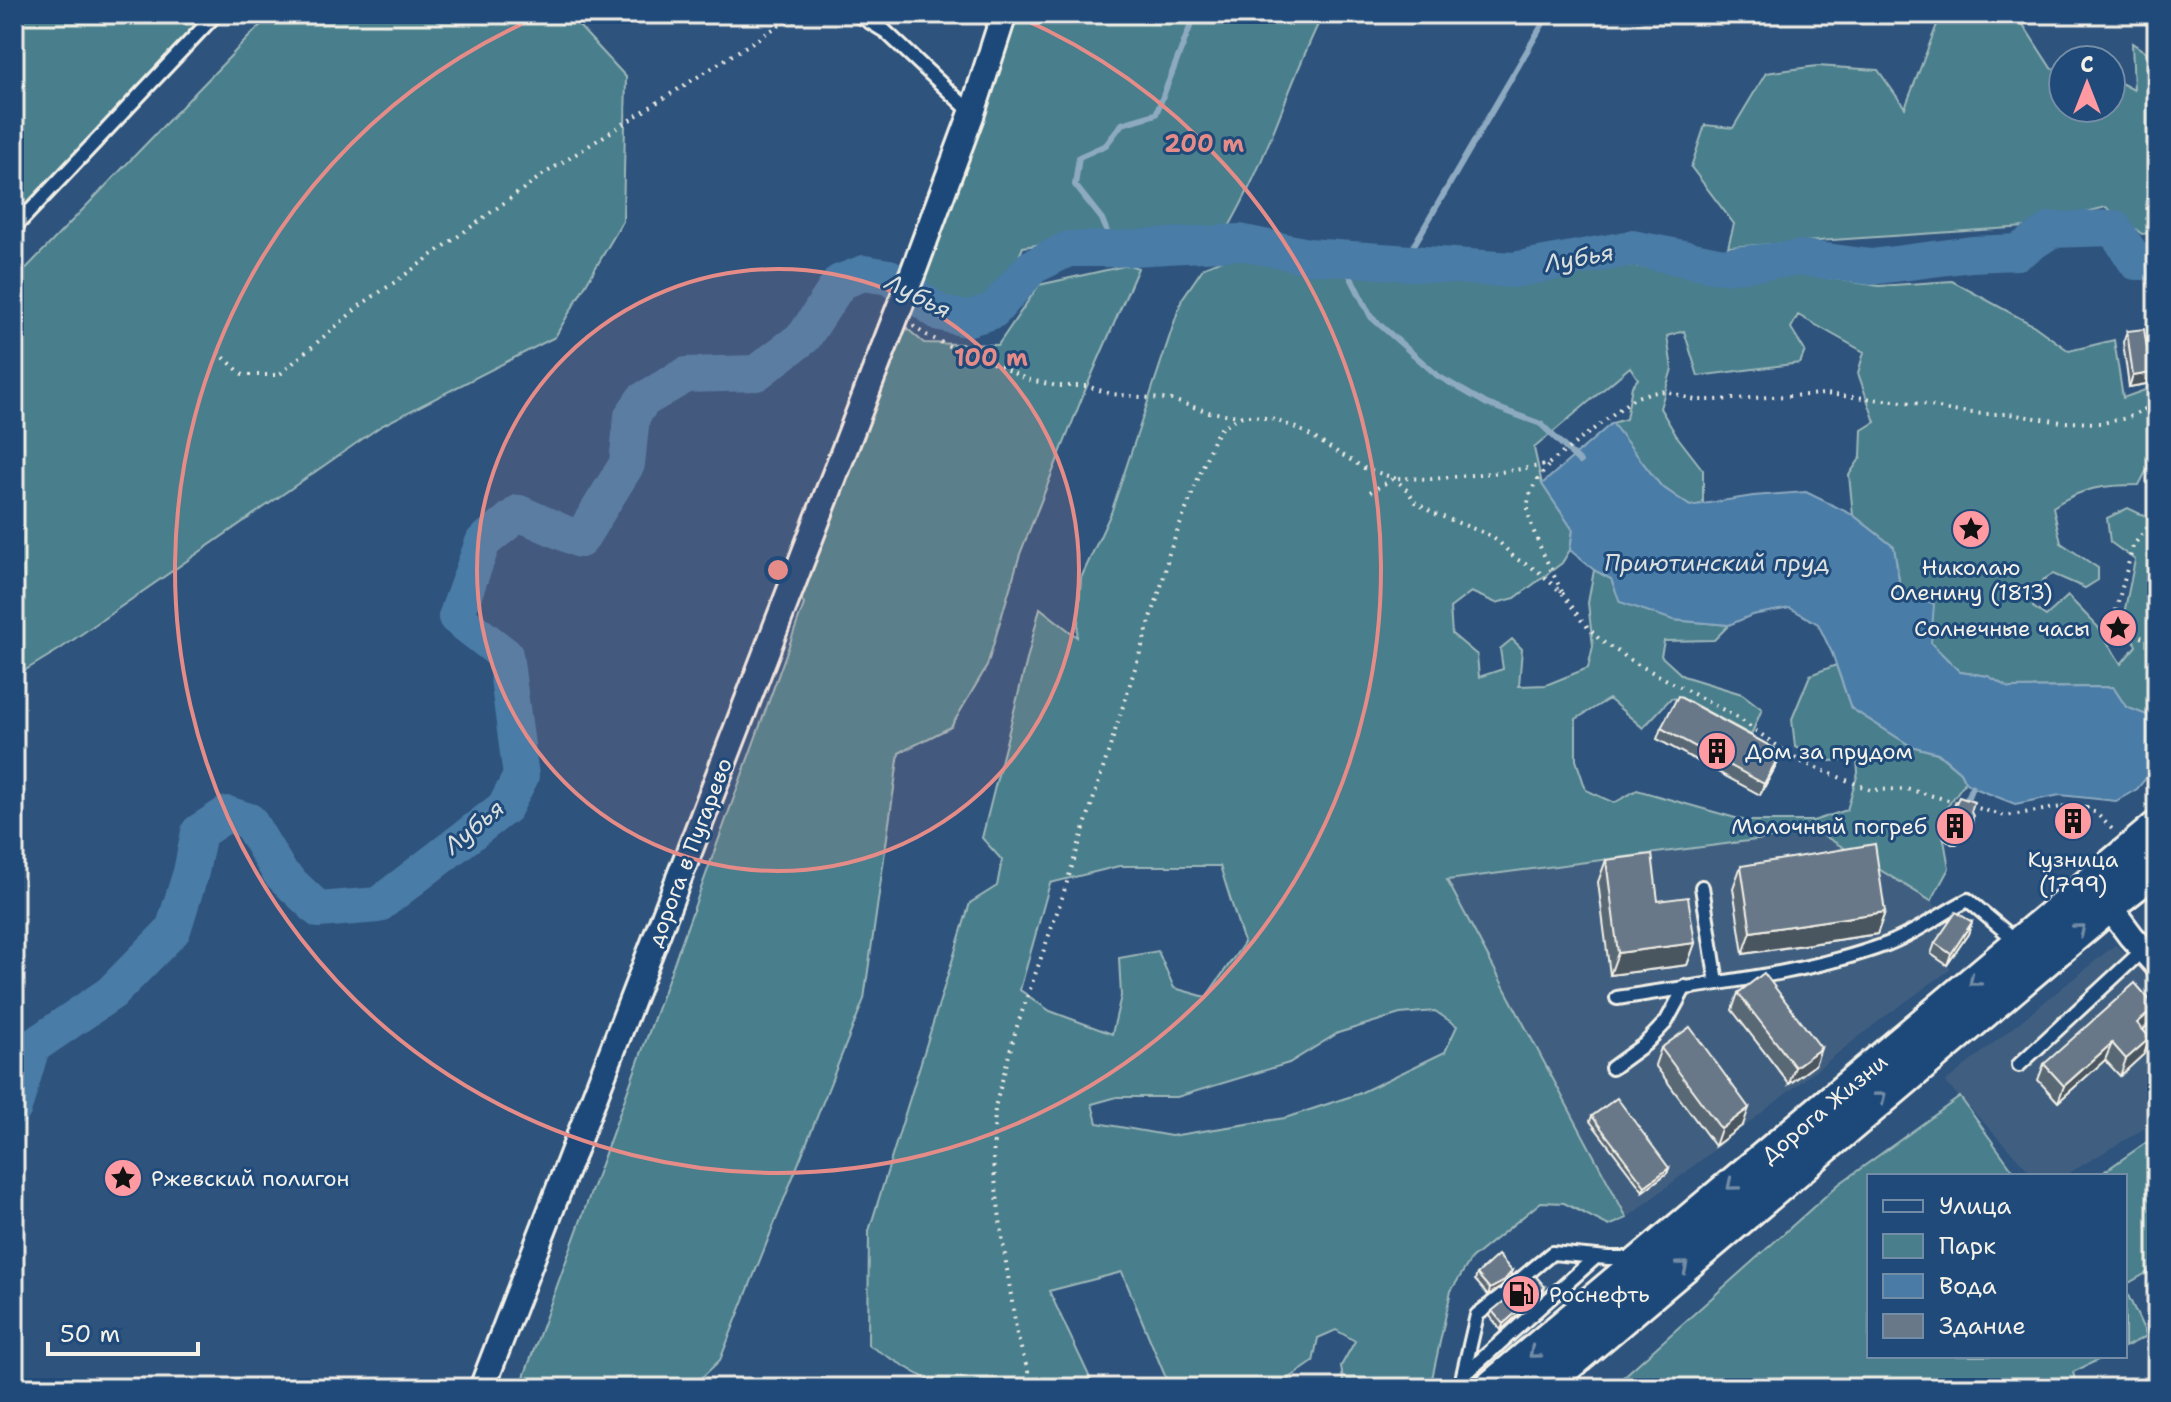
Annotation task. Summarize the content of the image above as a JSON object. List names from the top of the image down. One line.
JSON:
{"streets":{"main road":["Дорога Жизни"],"street":["дорога в Пугарево"]},"water":["Лубья","Приютинский пруд"],"places":{"place":["Николаю Оленину (1813)","Солнечные часы","Ржевский полигон"],"building":["Дом за прудом","Кузница (1799)","Молочный погреб"],"fuel station":["Роснефть"]},"legend":["Улица","Парк","Вода","Здание"],"scale_bar":"50 m","north":"top","rings":["200 m","100 m"]}
